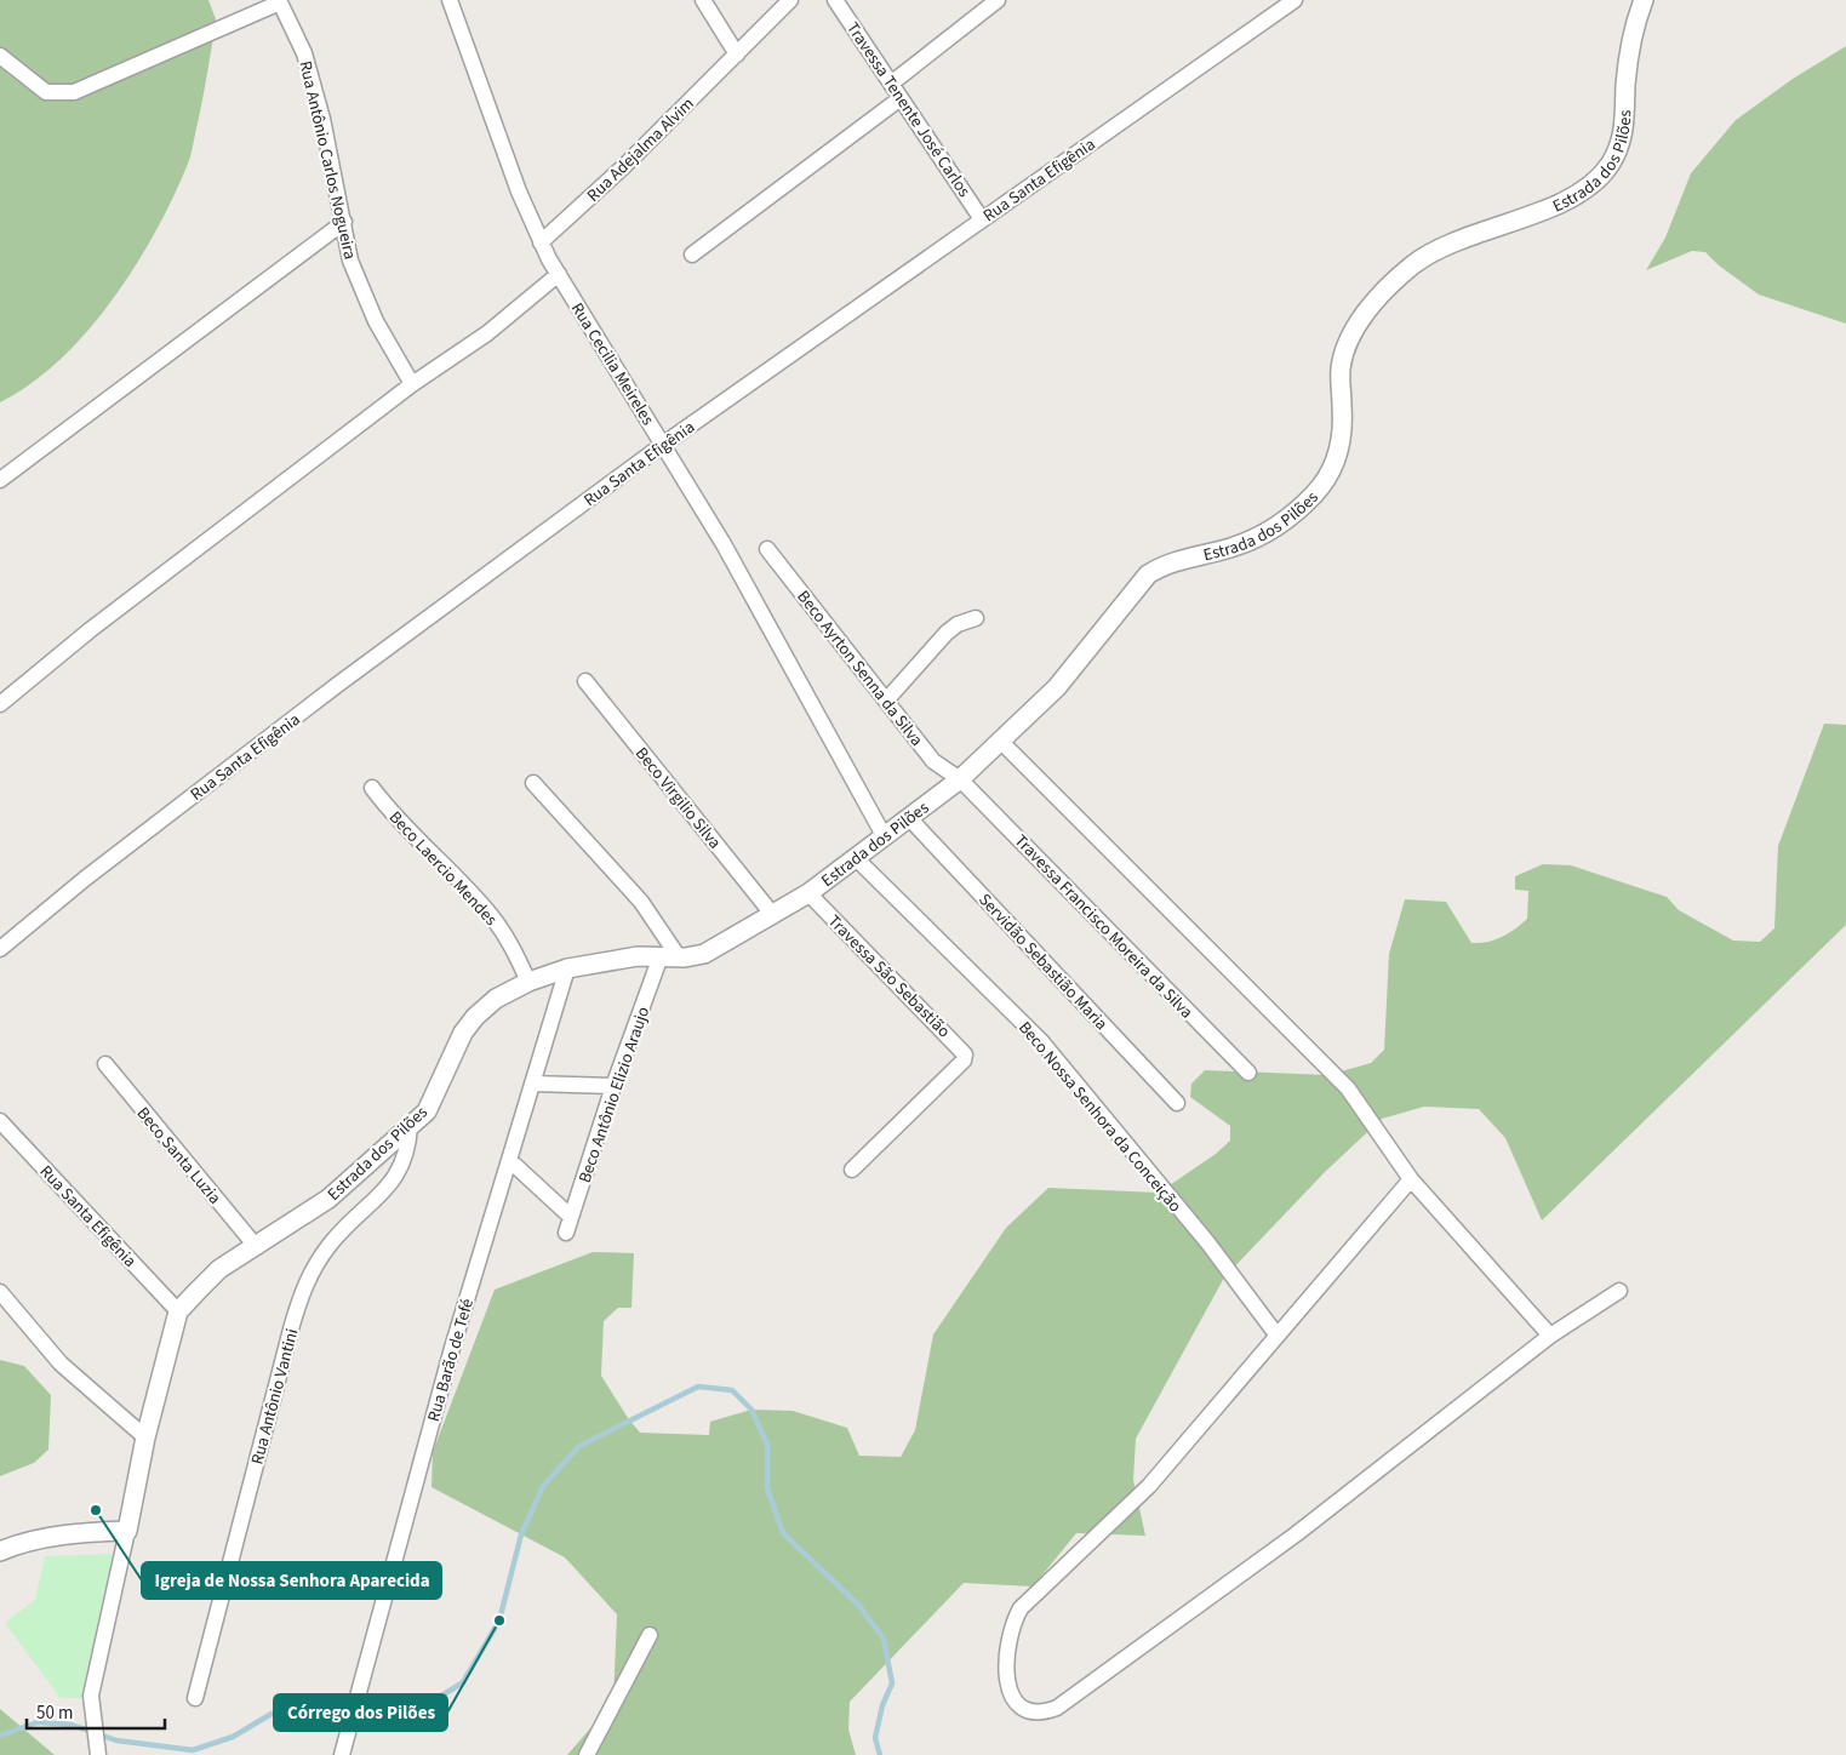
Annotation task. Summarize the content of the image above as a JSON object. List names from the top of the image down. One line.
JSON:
{"streets":{"street":["Travessa Tenente José Carlos","Rua Adejalma Alvim","Estrada dos Pilões","Rua Antônio Carlos Nogueira","Rua Santa Efigênia","Rua Cecilia Meireles","Beco Ayrton Senna da Silva","Beco Virgilio Silva","Beco Laercio Mendes","Travessa Francisco Moreira da Silva","Servidão Sebastião Maria","Travessa São Sebastião","Beco Antônio Elizio Araujo","Beco Nossa Senhora da Conceição","Beco Santa Luzia","Rua Barão de Tefé","Rua Antônio Vantini"]},"crossings":[["Travessa Tenente José Carlos","Rua Santa Efigênia"],["Rua Adejalma Alvim","Rua Cecilia Meireles"],["Estrada dos Pilões","Rua Santa Efigênia"],["Estrada dos Pilões","Rua Cecilia Meireles"],["Estrada dos Pilões","Beco Ayrton Senna da Silva"],["Estrada dos Pilões","Beco Virgilio Silva"],["Estrada dos Pilões","Beco Laercio Mendes"],["Estrada dos Pilões","Travessa Francisco Moreira da Silva"],["Estrada dos Pilões","Servidão Sebastião Maria"],["Estrada dos Pilões","Travessa São Sebastião"],["Estrada dos Pilões","Beco Antônio Elizio Araujo"],["Estrada dos Pilões","Beco Nossa Senhora da Conceição"],["Estrada dos Pilões","Beco Santa Luzia"],["Estrada dos Pilões","Rua Barão de Tefé"],["Estrada dos Pilões","Rua Antônio Vantini"],["Rua Santa Efigênia","Rua Cecilia Meireles"],["Beco Ayrton Senna da Silva","Travessa Francisco Moreira da Silva"]],"places":["Igreja de Nossa Senhora Aparecida","Córrego dos Pilões"],"scale_bar":"50 m"}
